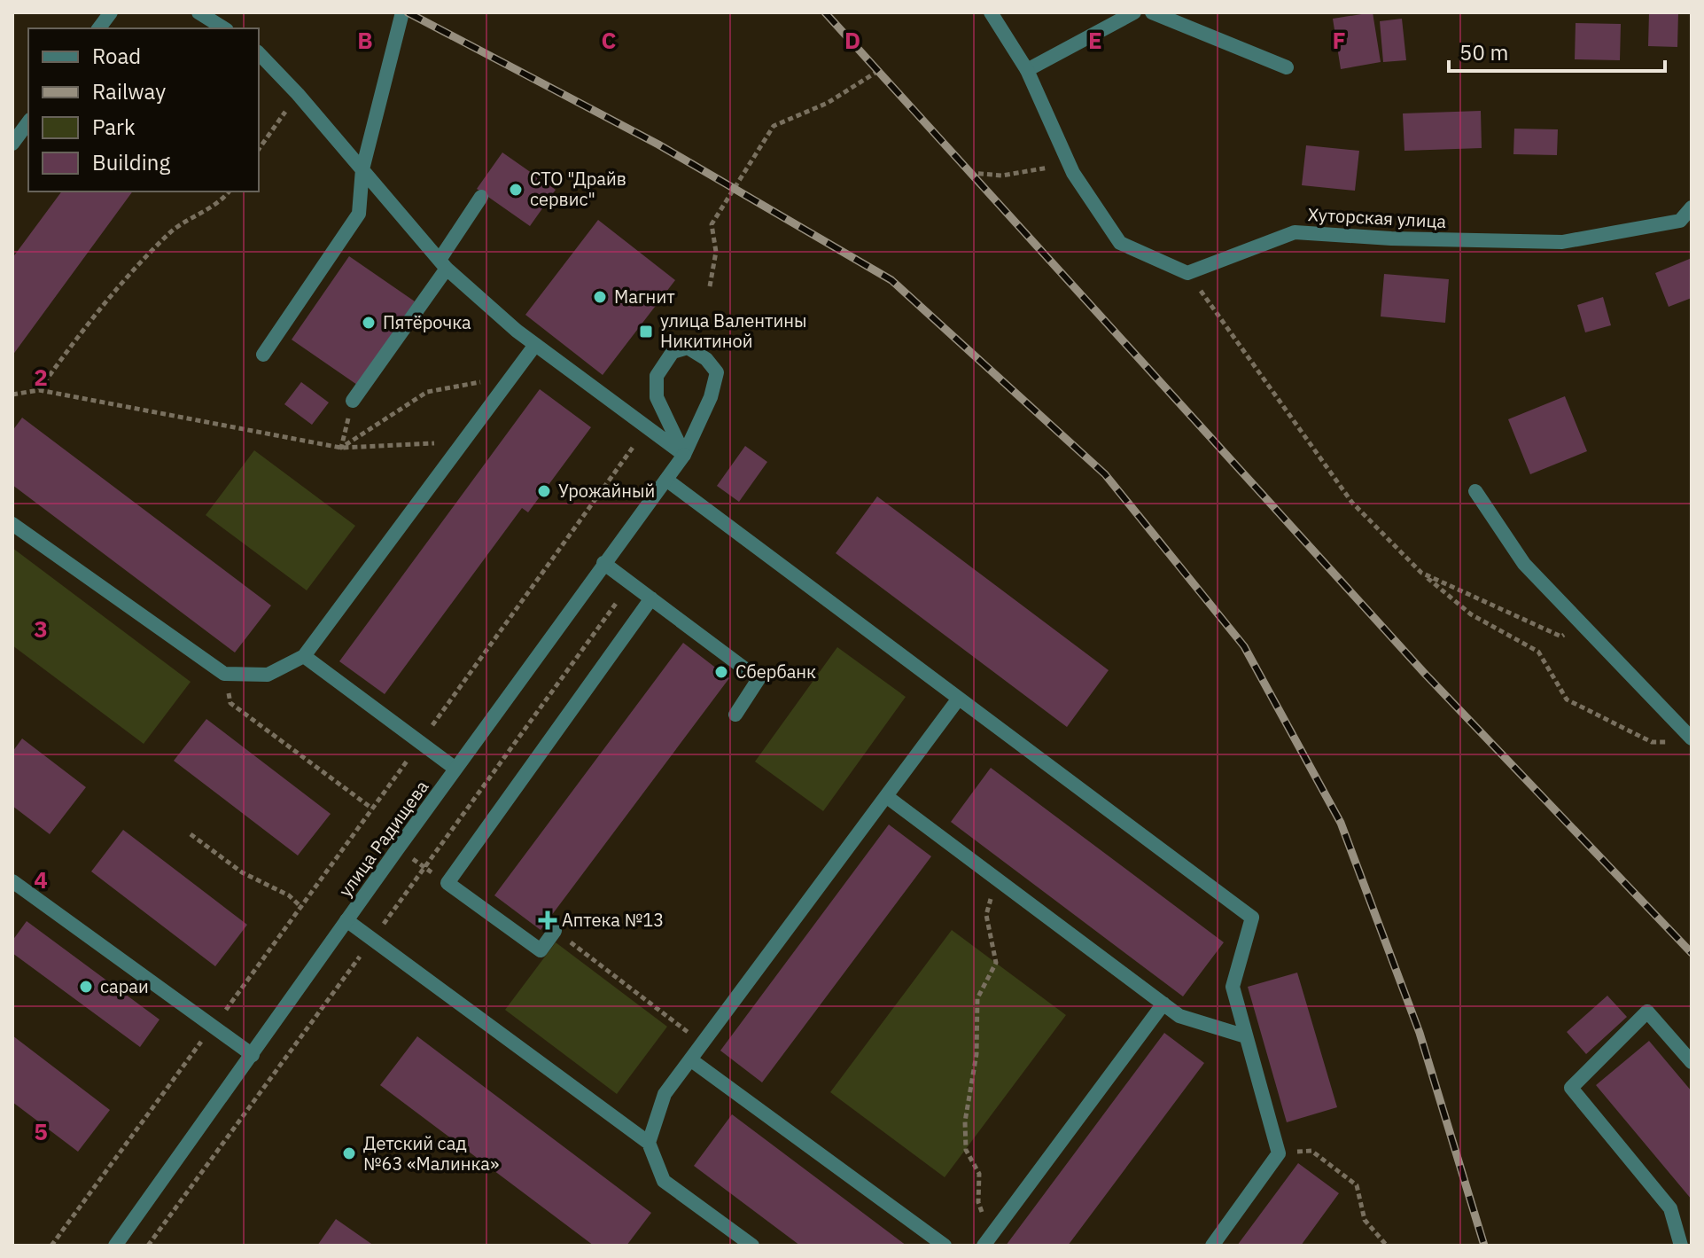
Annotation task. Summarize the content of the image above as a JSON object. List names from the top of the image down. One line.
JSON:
{"streets":{"street":["Хуторская улица","улица Радищева"]},"places":{"other":["СТО \"Драйв сервис\"","Магнит","Пятёрочка","Урожайный","Сбербанк","сараи","Детский сад №63 «Малинка»"],"transit":["улица Валентины Никитиной"],"health":["Аптека №13"]},"legend":["Road","Railway","Park","Building"],"scale_bar":"50 m","grid":{"columns":["B","C","D","E","F"],"rows":["2","3","4","5"]}}
